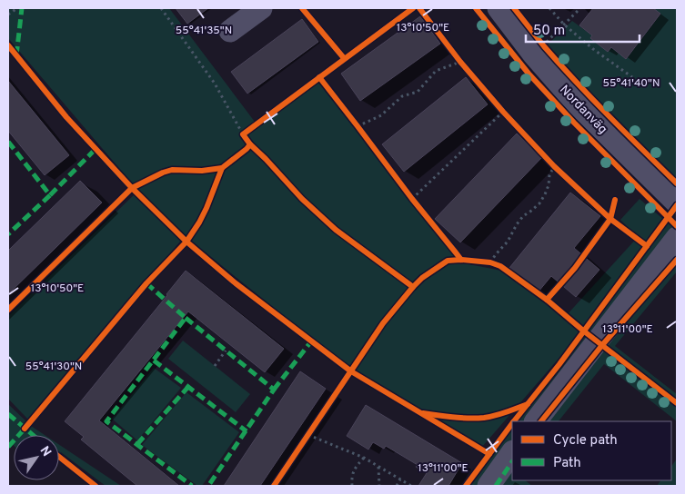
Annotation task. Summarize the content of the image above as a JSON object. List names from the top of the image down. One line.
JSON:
{"streets":{"street":["Nordanväg"]},"legend":["Cycle path","Path"],"scale_bar":"50 m","north":"top right","coordinates":["13°10'50\"E","55°41'35\"N","55°41'40\"N","13°11'00\"E","55°41'30\"N"]}
